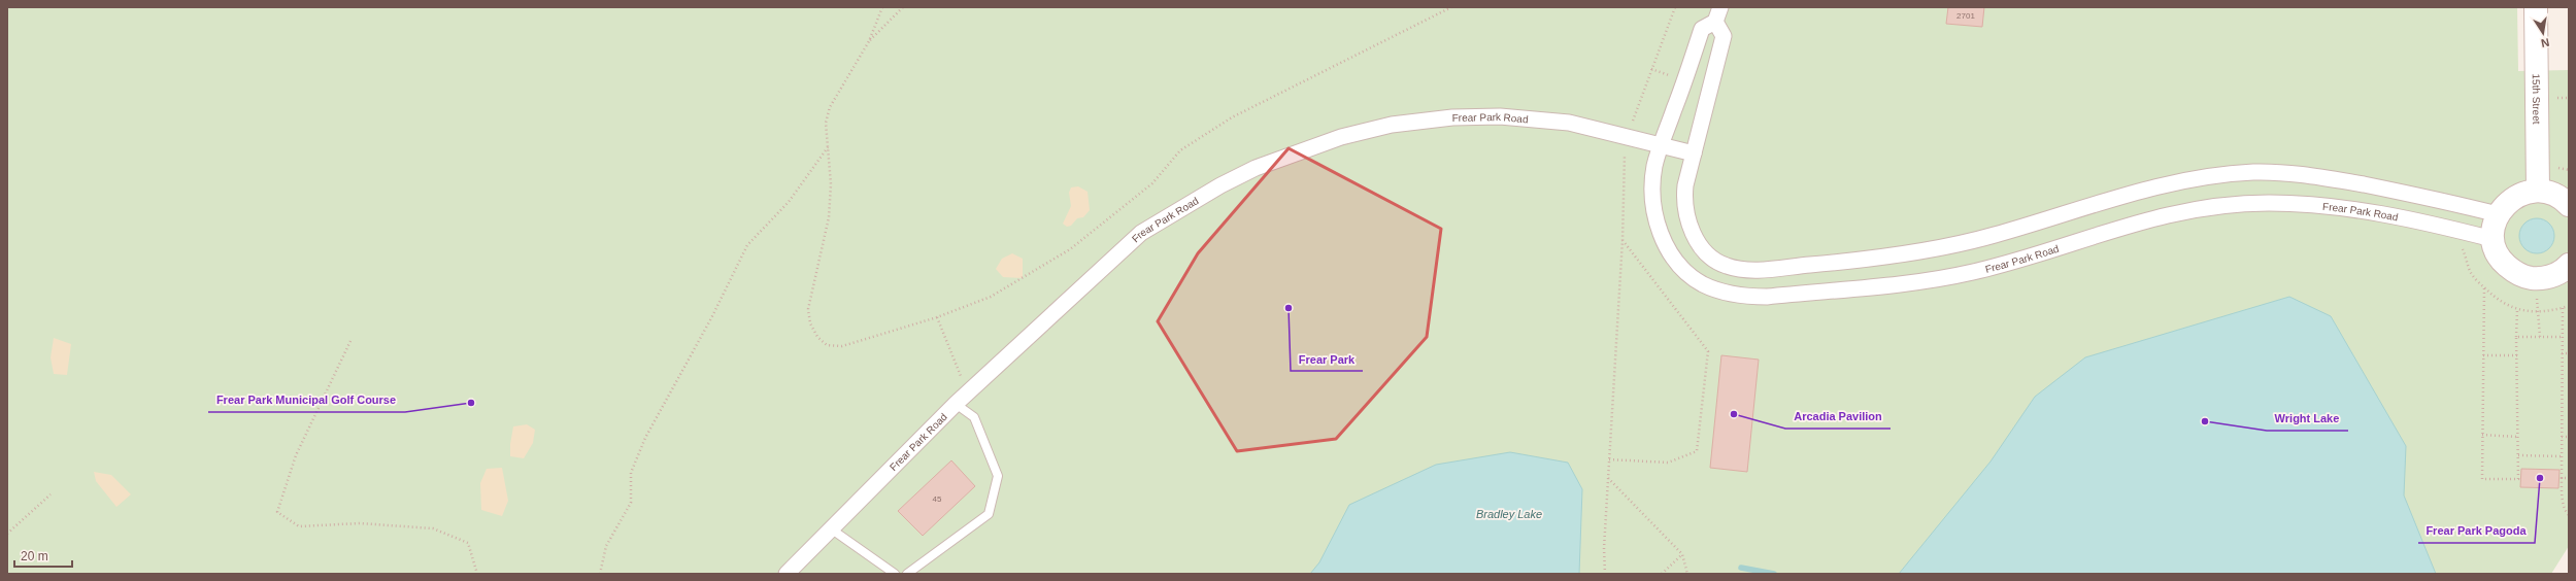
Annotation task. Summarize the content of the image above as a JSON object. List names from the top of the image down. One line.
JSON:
{"streets":{"street":["15th Street","Frear Park Road"]},"water":["Bradley Lake"],"places":["Frear Park","Frear Park Municipal Golf Course","Arcadia Pavilion","Wright Lake","Frear Park Pagoda"],"house_numbers":["2701","45"],"scale_bar":"20 m","north":"bottom"}
